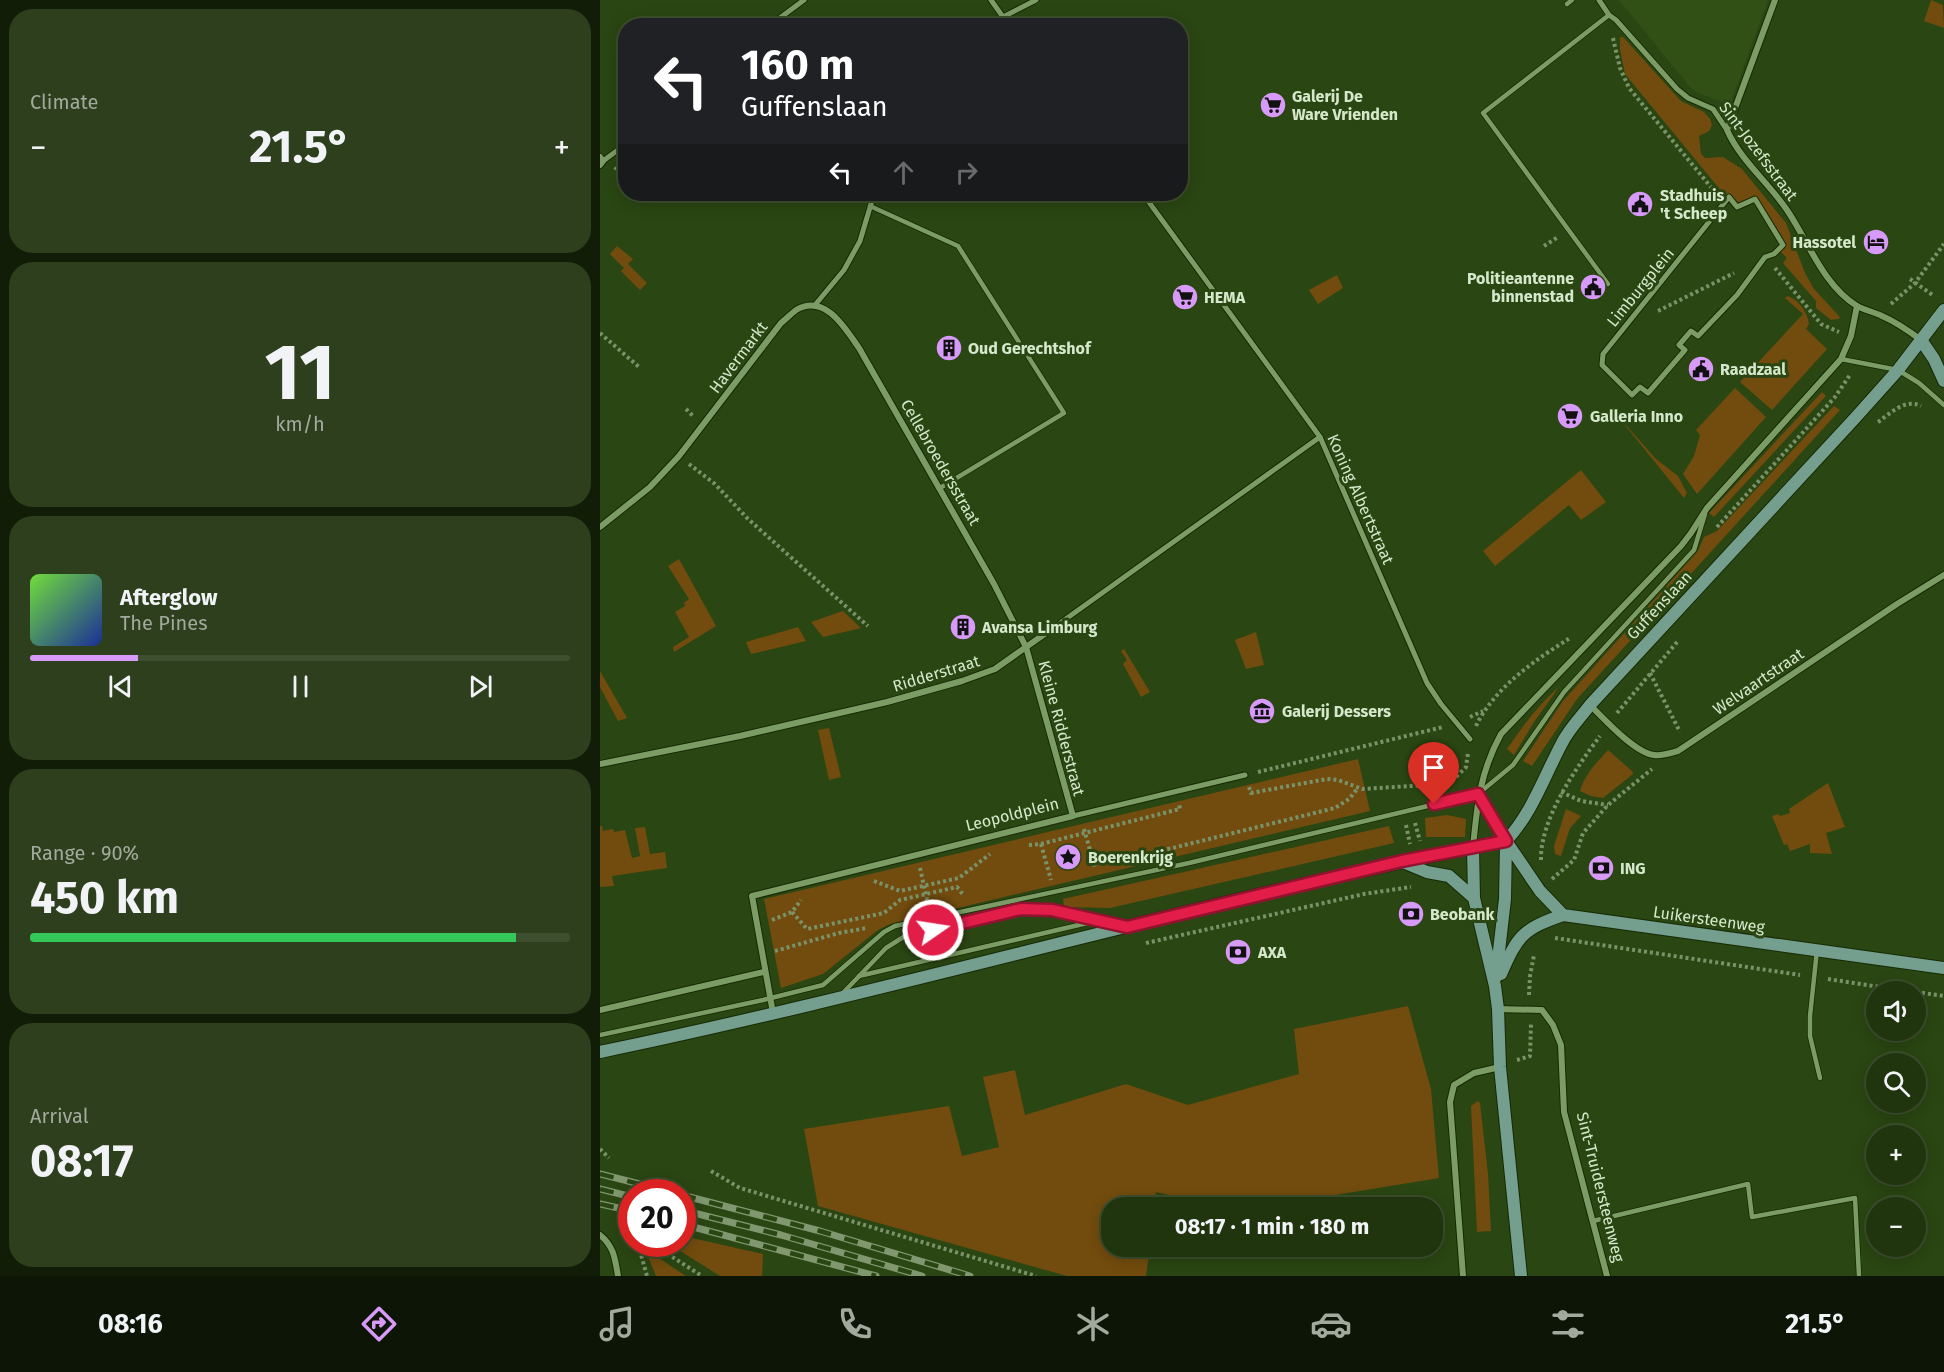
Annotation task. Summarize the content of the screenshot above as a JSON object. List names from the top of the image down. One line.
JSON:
{"streets":{"main road":["Guffenslaan","Luikersteenweg"],"street":["Sint-Jozefsstraat","Limburgplein","Havermarkt","Cellebroedersstraat","Koning Albertstraat","Ridderstraat","Welvaartstraat","Kleine Ridderstraat","Leopoldplein","Sint-Truidersteenweg"]},"crossings":[["Sint-Jozefsstraat","Guffenslaan"],["Havermarkt","Cellebroedersstraat"],["Cellebroedersstraat","Ridderstraat"],["Cellebroedersstraat","Kleine Ridderstraat"],["Koning Albertstraat","Ridderstraat"],["Guffenslaan","Welvaartstraat"],["Ridderstraat","Kleine Ridderstraat"],["Kleine Ridderstraat","Leopoldplein"]],"places":{"supermarket":["Galerij De Ware Vrienden","HEMA","Galleria Inno"],"public building":["Stadhuis 't Scheep","Politieantenne binnenstad","Raadzaal"],"hotel":["Hassotel"],"building":["Oud Gerechtshof","Avansa Limburg"],"museum":["Galerij Dessers"],"place":["Boerenkrijg"],"bank":["ING","Beobank","AXA"]},"page":{"tile":["Climate",["11","km/h"],["Range · 90%","450 km"],["Arrival","08:17"]],"turn":["160 m","Guffenslaan"],"heat":["−","21.5°","+"],"song":["Afterglow","The Pines"],"map_buttons":["+","−"],"limit":"20","trip":"08:17 · 1 min · 180 m","tabs":["08:16","21.5°"]}}
